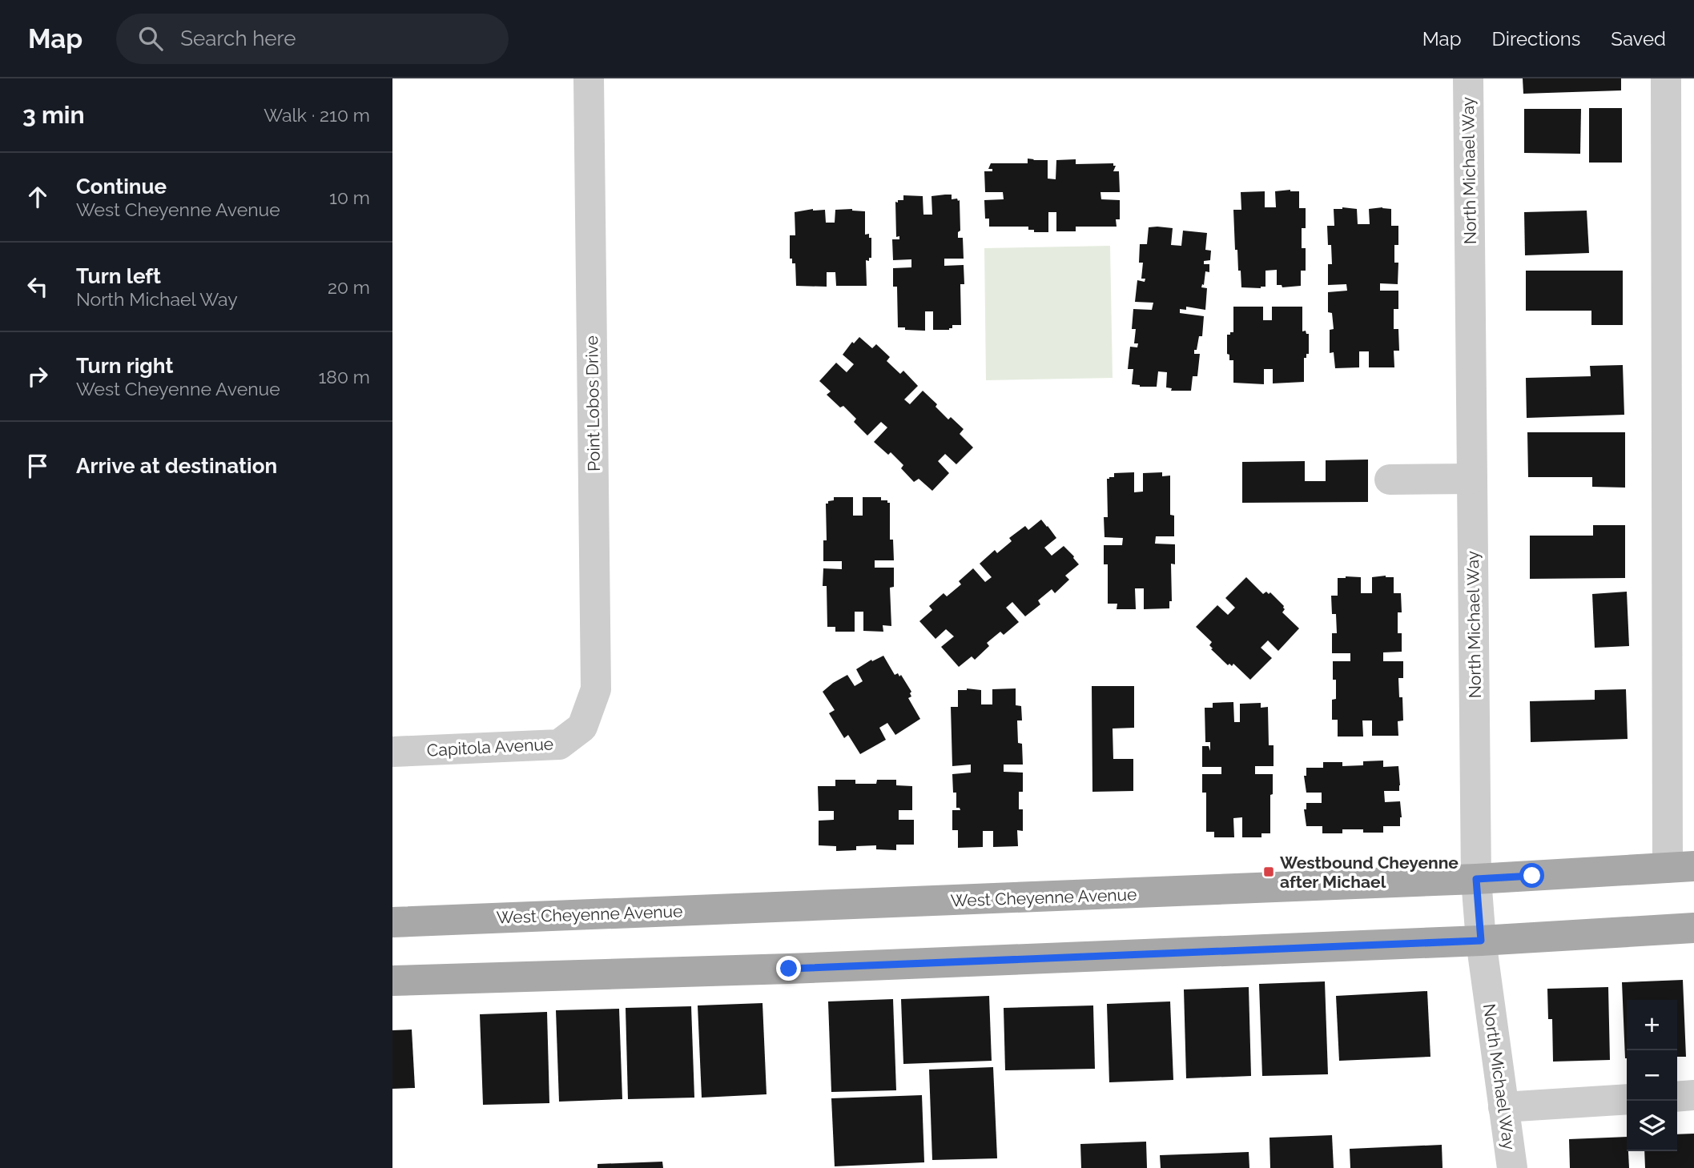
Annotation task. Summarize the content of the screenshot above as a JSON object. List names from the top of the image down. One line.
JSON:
{"streets":{"main road":["West Cheyenne Avenue"],"street":["North Michael Way","Point Lobos Drive","Capitola Avenue"]},"crossings":[["North Michael Way","West Cheyenne Avenue"],["Point Lobos Drive","Capitola Avenue"]],"places":{"transit":["Westbound Cheyenne after Michael"]},"page":{"header":"Map","search":"Search here","nav":["Map","Directions","Saved"],"heading":["3 min","Walk · 210 m"],"list":[["Continue","West Cheyenne Avenue","10 m"],["Turn left","North Michael Way","20 m"],["Turn right","West Cheyenne Avenue","180 m"],"Arrive at destination"],"map_buttons":["+","−"]}}
